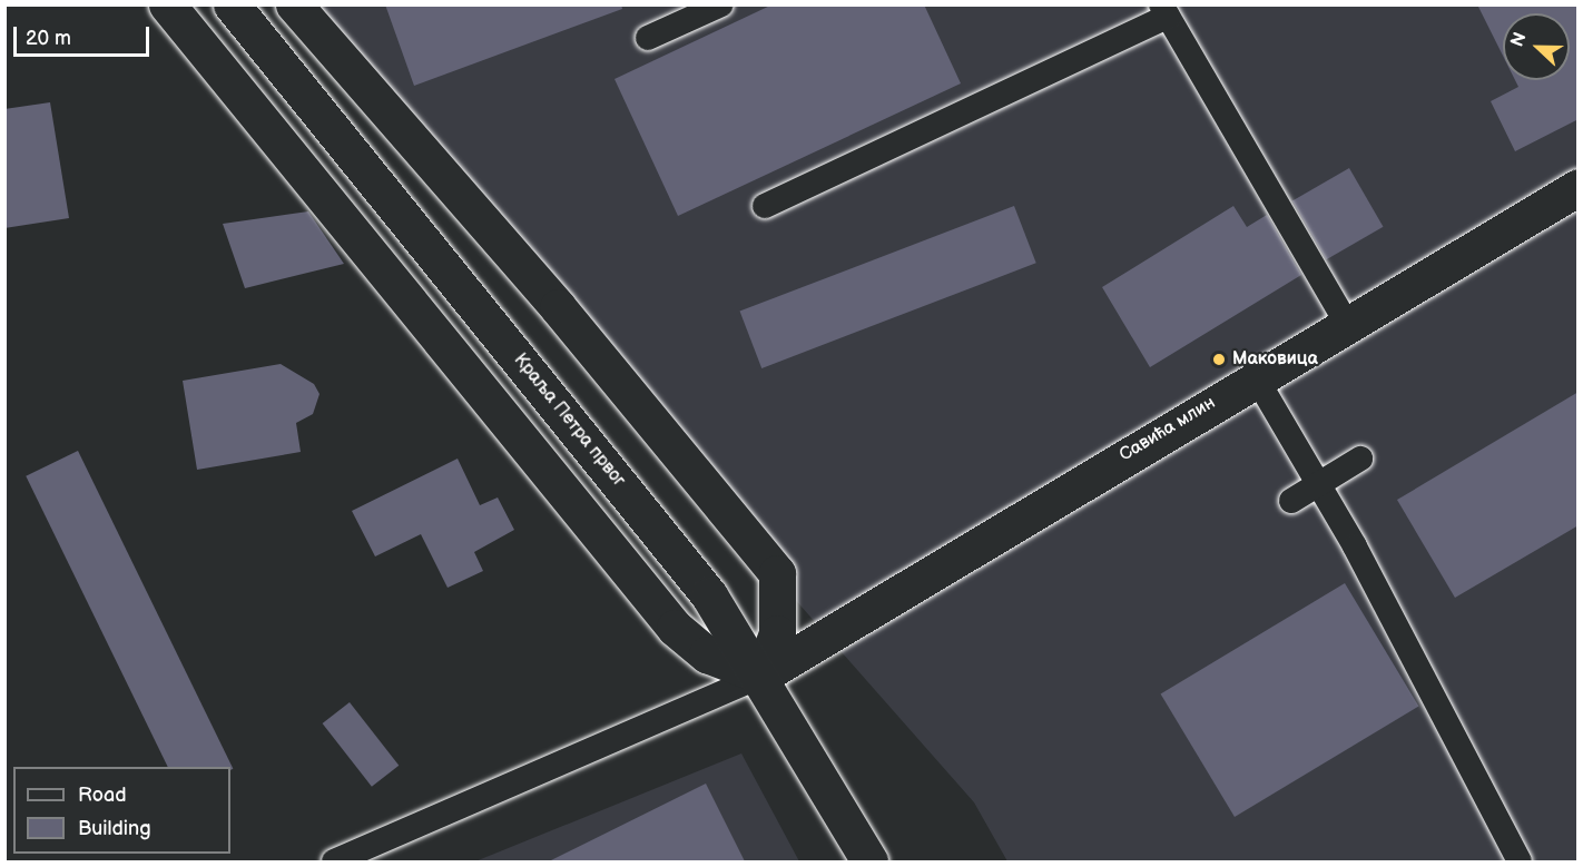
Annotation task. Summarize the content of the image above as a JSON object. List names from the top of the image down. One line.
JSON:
{"streets":{"street":["Краља Петра првог","Савића млин"]},"crossings":[["Краља Петра првог","Савића млин"]],"places":["Маковица"],"legend":["Road","Building"],"scale_bar":"20 m","north":"left"}
